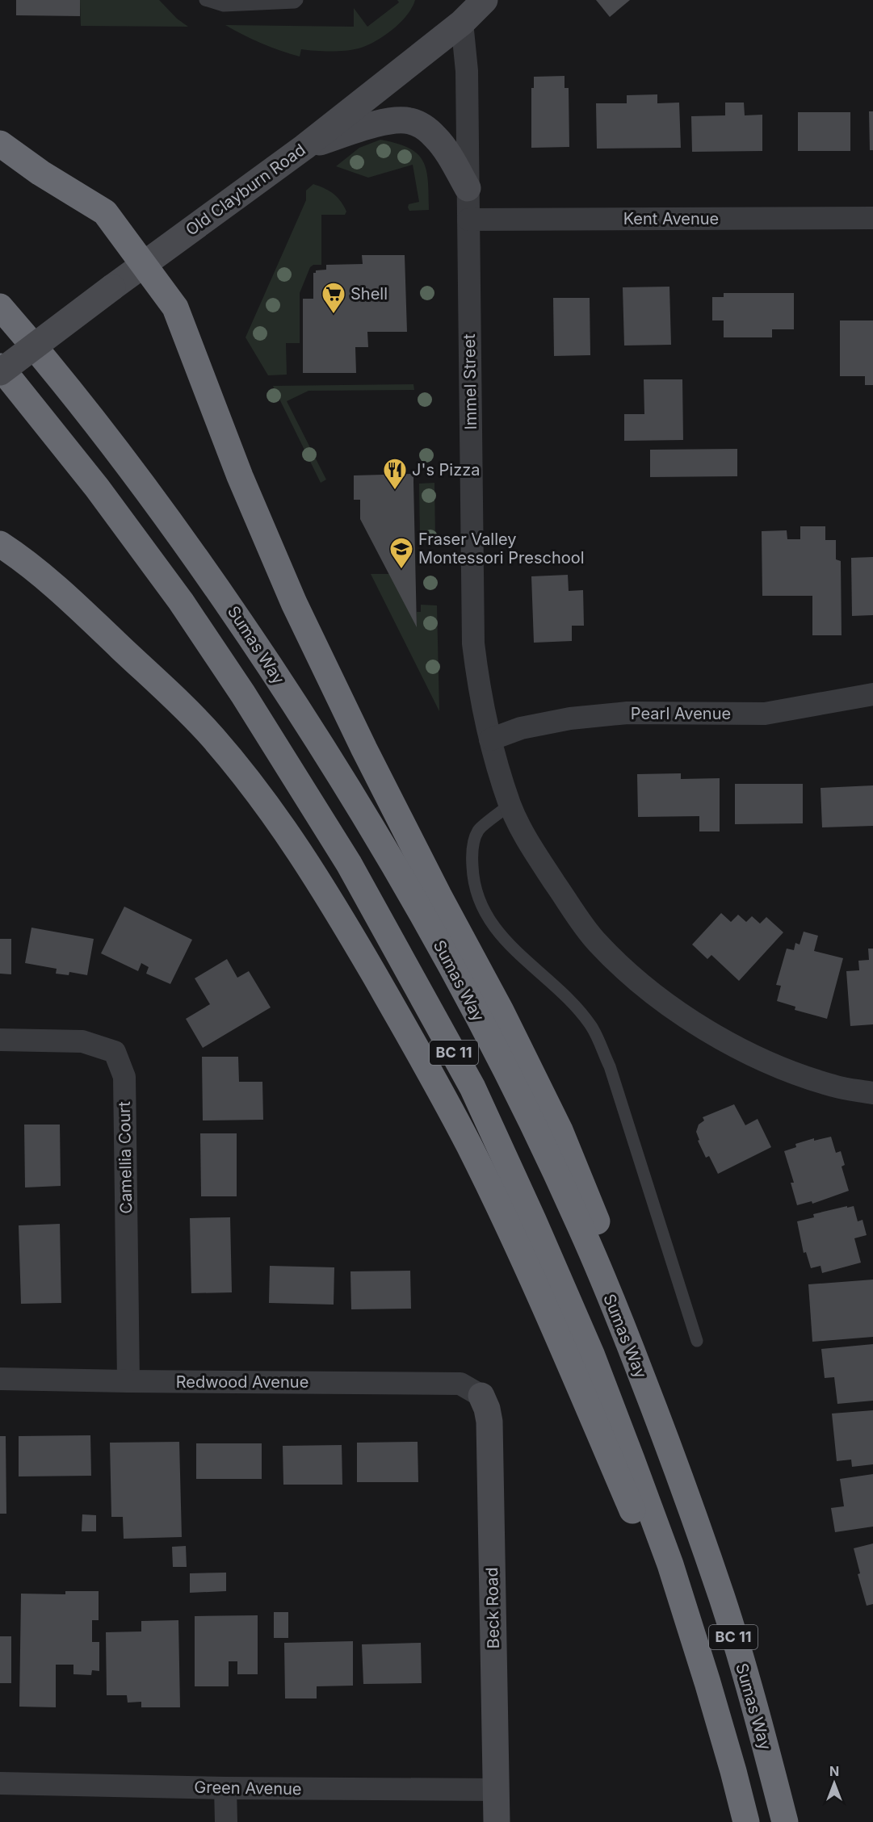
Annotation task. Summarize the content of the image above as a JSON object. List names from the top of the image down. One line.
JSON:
{"streets":{"highway":["Sumas Way","BC 11"],"main road":["Old Clayburn Road","Beck Road"],"street":["Kent Avenue","Immel Street","Pearl Avenue","Camellia Court","Redwood Avenue","Green Avenue"]},"crossings":[["Old Clayburn Road","Immel Street"],["Kent Avenue","Immel Street"],["Immel Street","Pearl Avenue"],["Camellia Court","Redwood Avenue"],["Redwood Avenue","Beck Road"],["Beck Road","Green Avenue"]],"places":{"supermarket":["Shell"],"restaurant":["J's Pizza"],"school or university":["Fraser Valley Montessori Preschool"]},"north":"top"}
